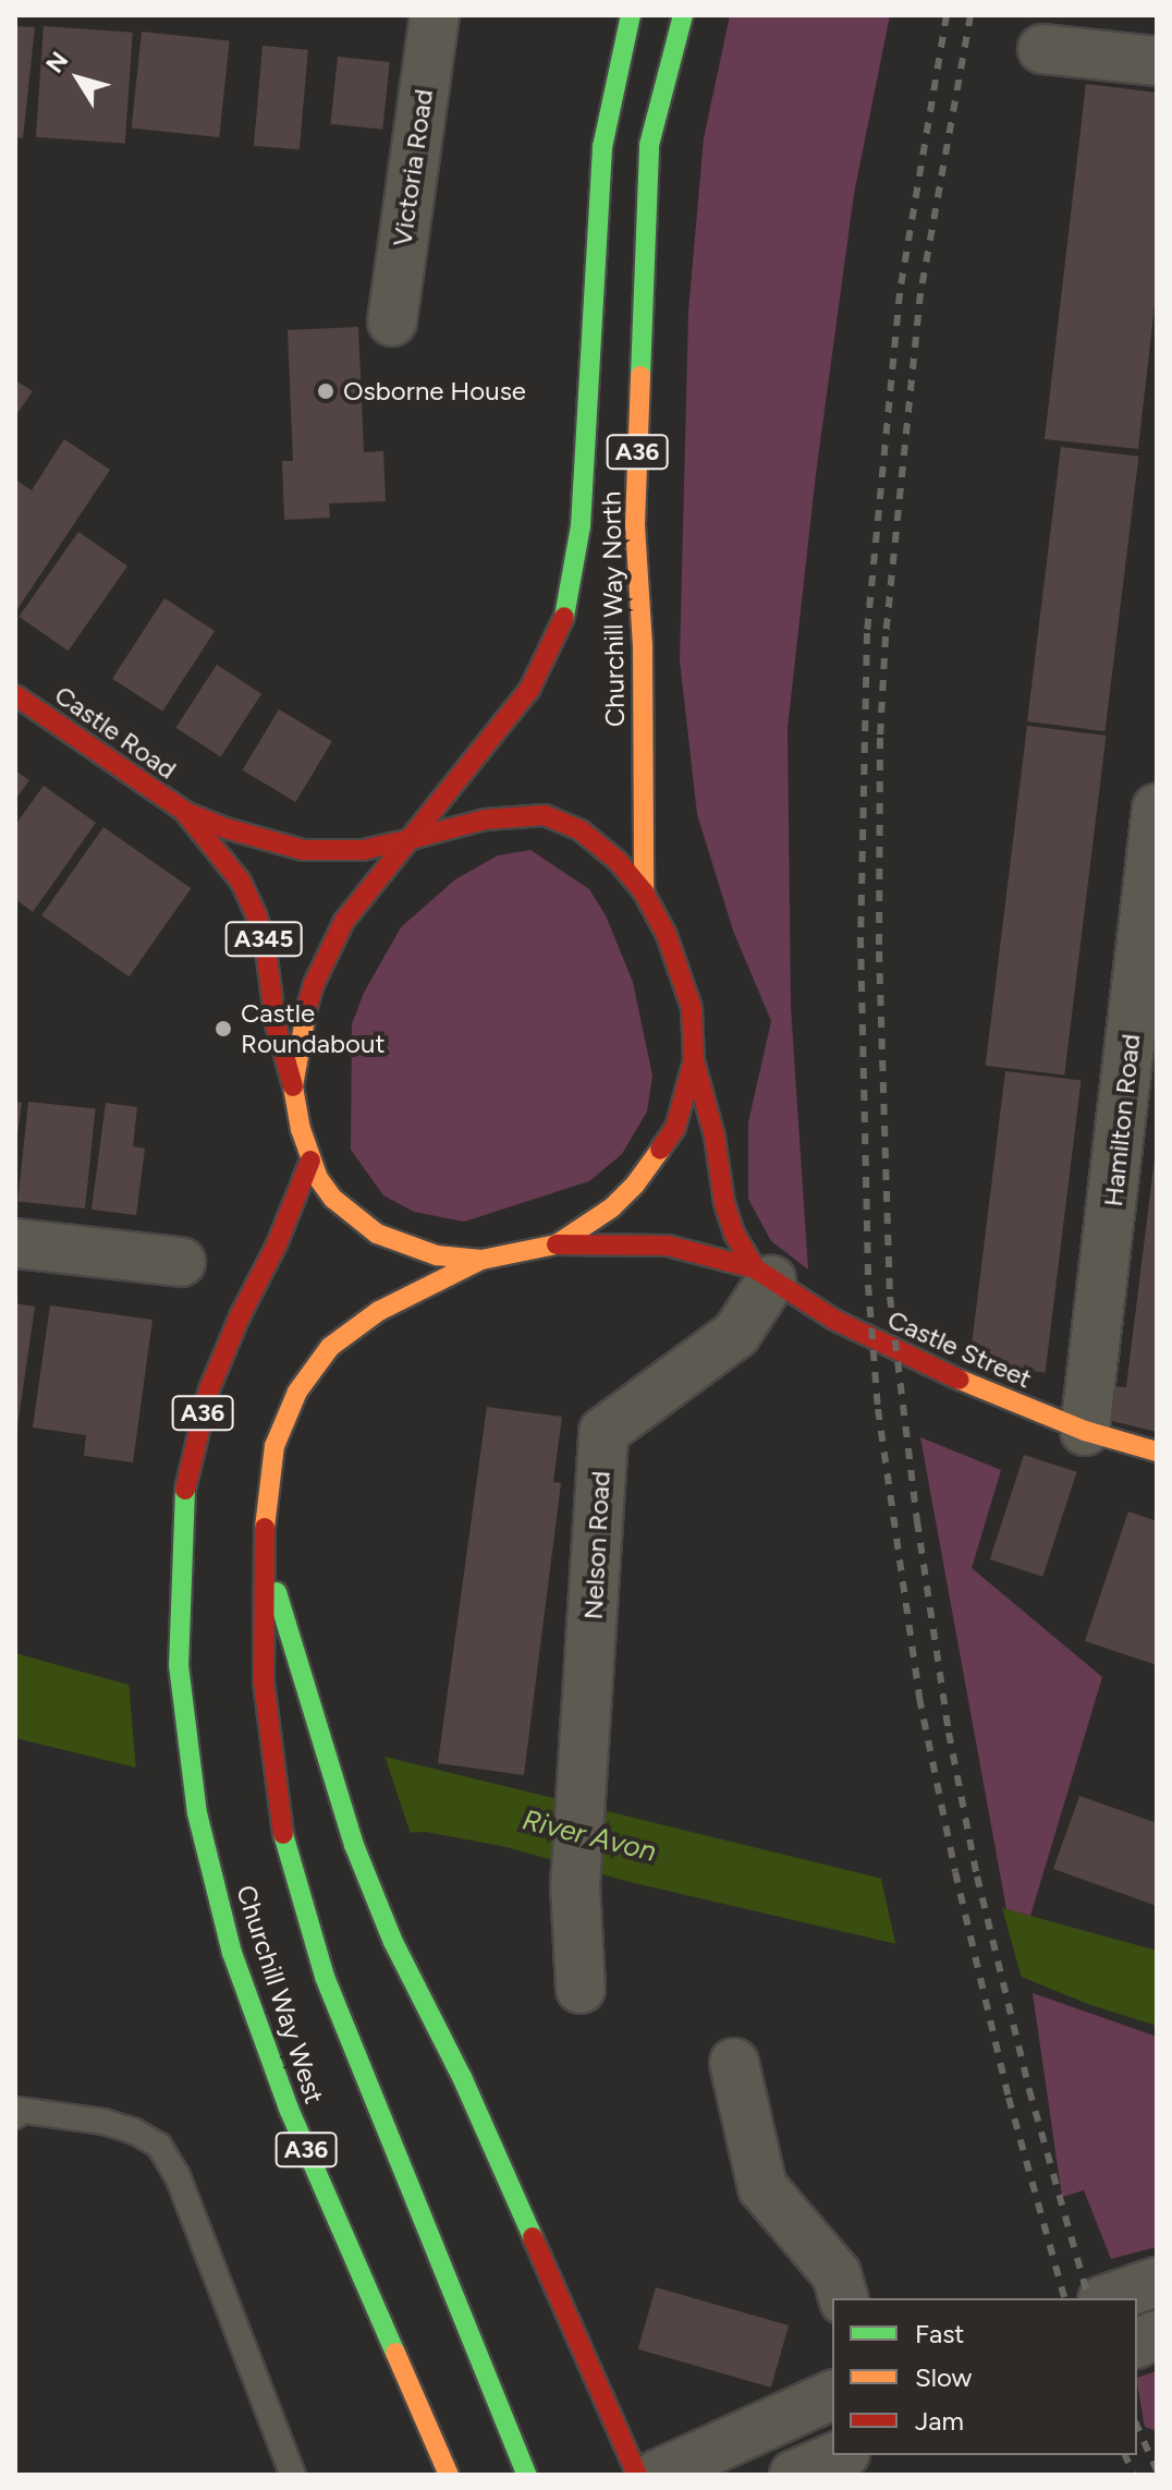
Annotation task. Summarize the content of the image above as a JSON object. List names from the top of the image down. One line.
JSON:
{"streets":{"main road":["A36","Churchill Way North","Castle Road","A345","Castle Street","Churchill Way West"],"street":["Victoria Road","Hamilton Road","Nelson Road"]},"crossings":[["Churchill Way North","A345"],["Castle Road","A345"],["Hamilton Road","Castle Street"],["Castle Street","Nelson Road"]],"water":["River Avon"],"places":["Osborne House","Castle Roundabout"],"legend":["Fast","Slow","Jam"],"north":"top left"}
